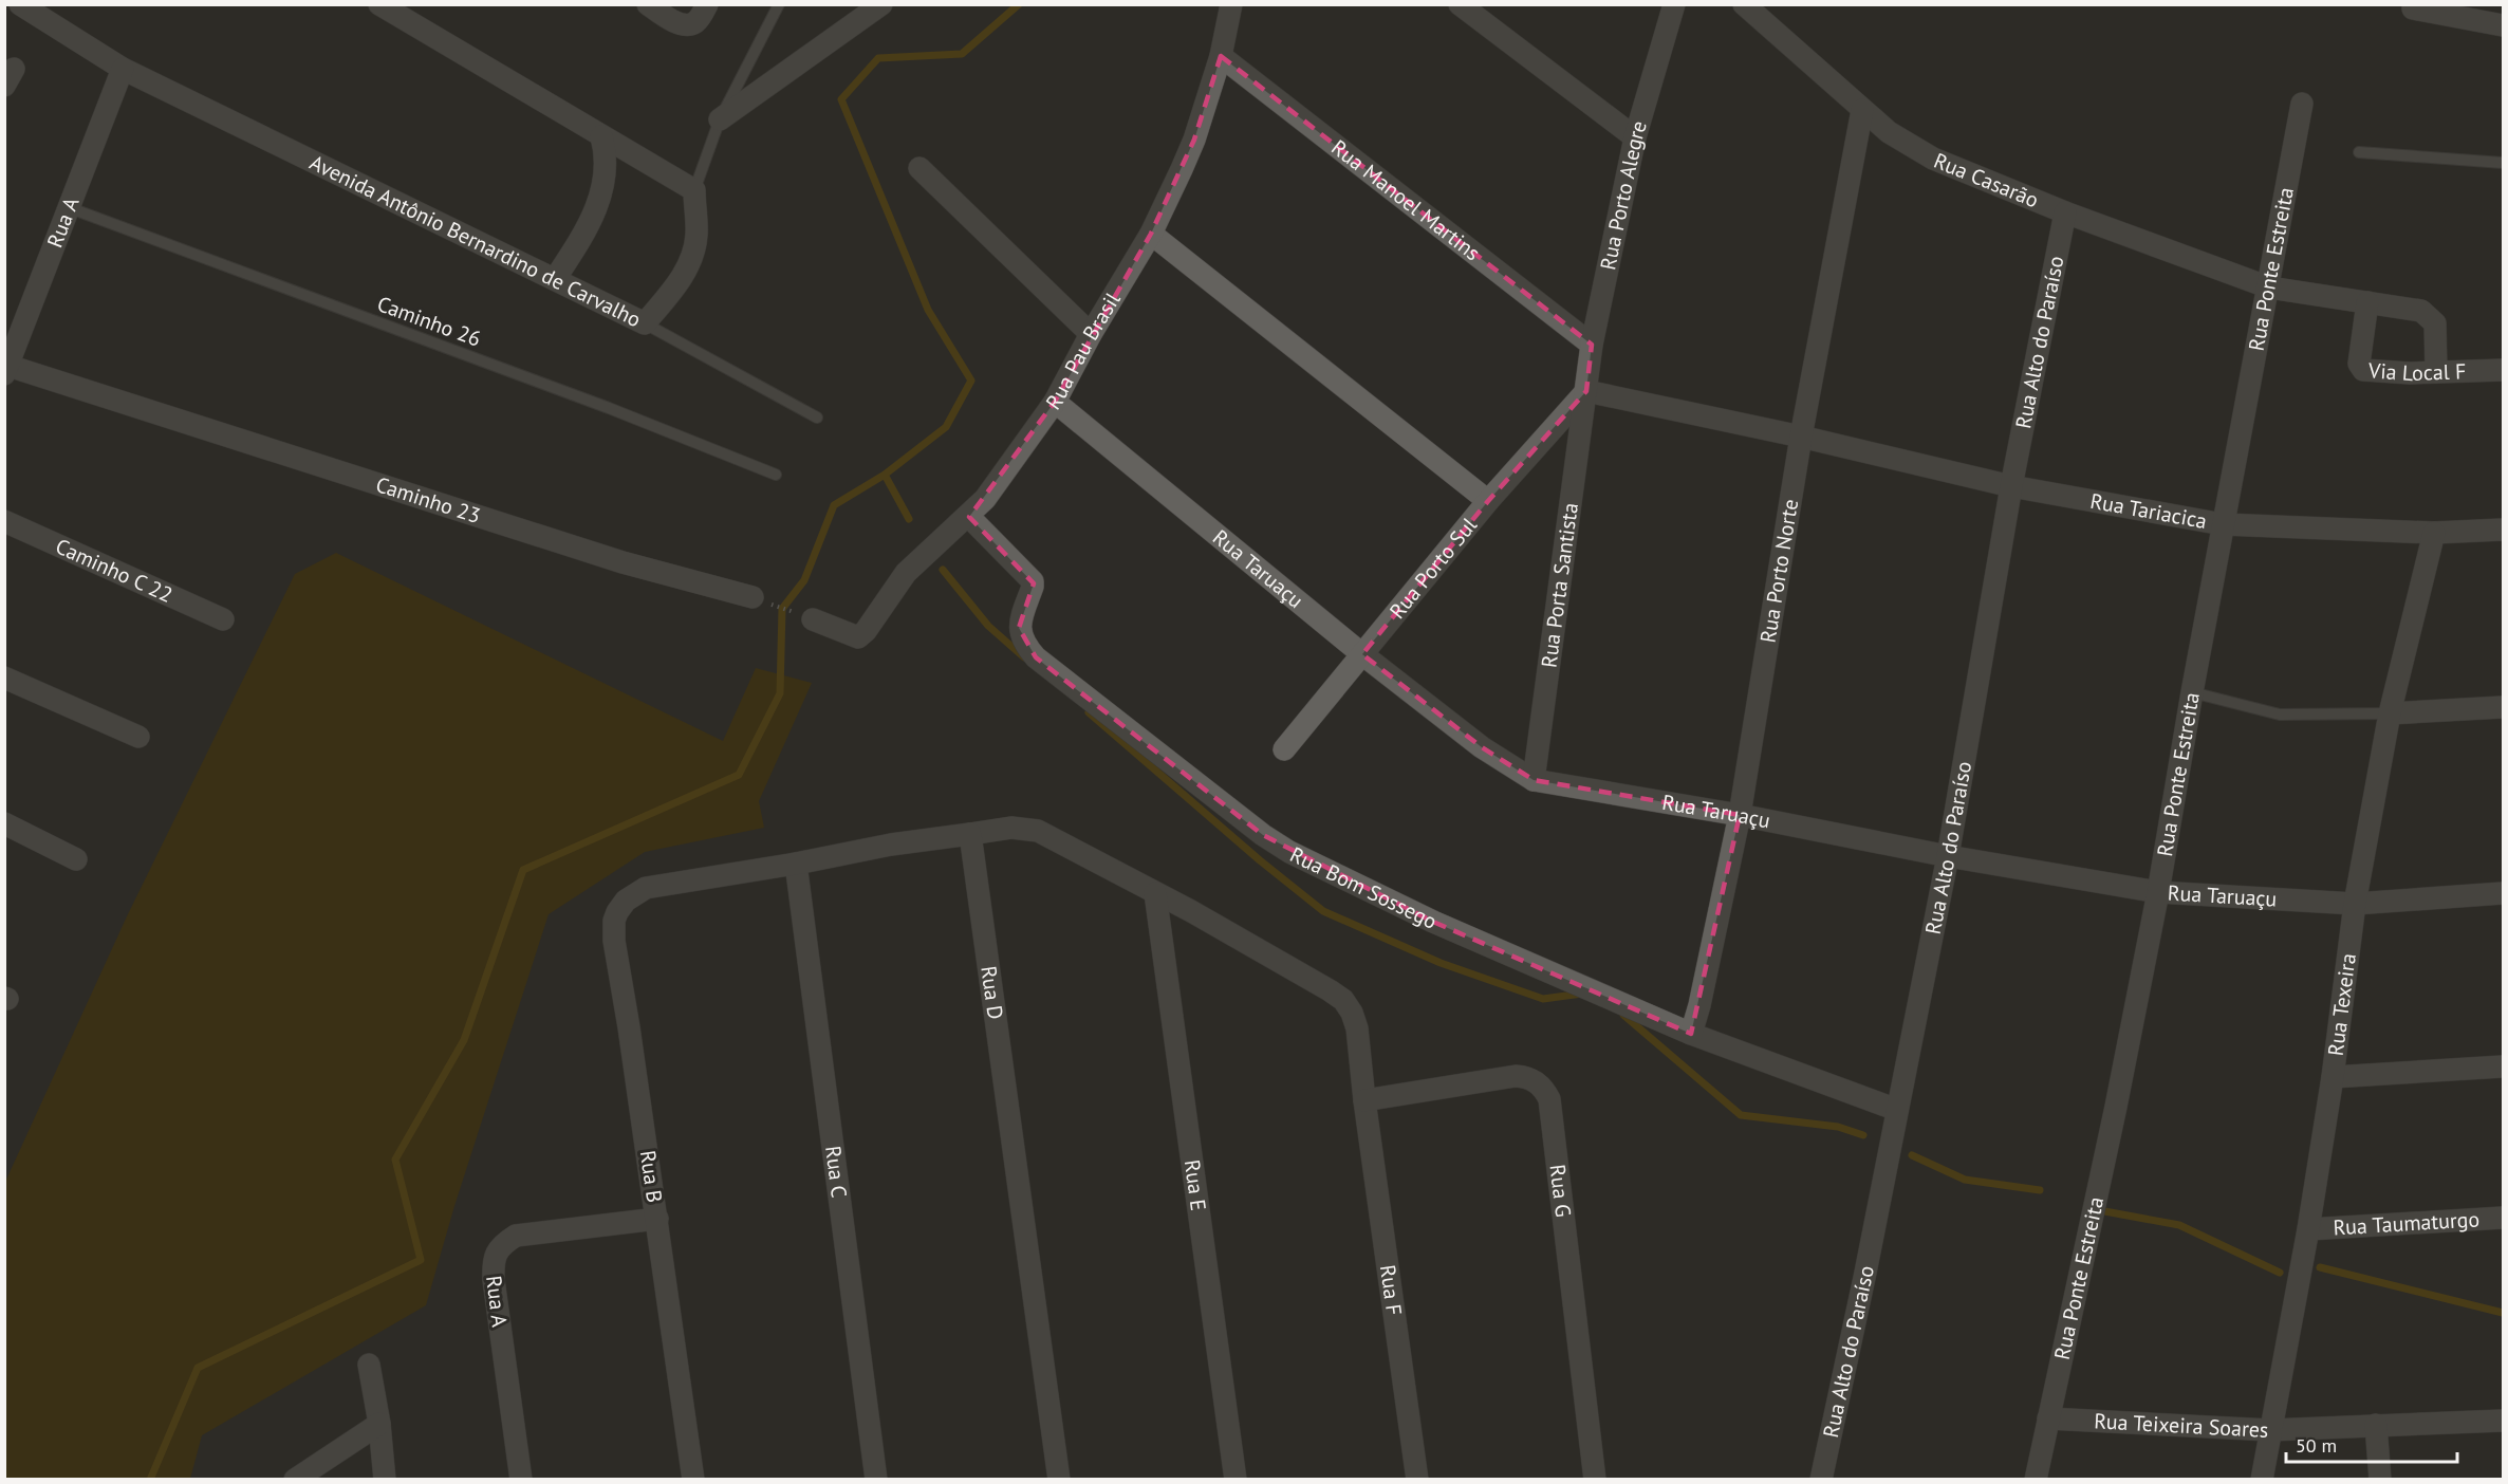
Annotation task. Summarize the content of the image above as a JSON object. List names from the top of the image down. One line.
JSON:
{"streets":{"street":["Rua Casarão","Rua Porto Alegre","Rua Manoel Martins","Rua A","Avenida Antônio Bernardino de Carvalho","Rua Ponte Estreita","Rua Alto do Paraíso","Rua Pau Brasil","Via Local F","Caminho 23","Rua Tariacica","Rua Taruaçu","Rua Porto Sul","Caminho C 22","Rua Porto Norte","Rua Porta Santista","Rua Bom Sossego","Rua D","Rua Texeira","Rua C","Rua B","Rua E","Rua G","Rua Taumaturgo","Rua F","Rua Teixeira Soares"],"lane":["Caminho 26"]},"crossings":[["Rua Casarão","Rua Ponte Estreita"],["Rua Casarão","Rua Alto do Paraíso"],["Rua Casarão","Via Local F"],["Rua Casarão","Rua Porto Norte"],["Rua Porto Alegre","Rua Manoel Martins"],["Rua Porto Alegre","Rua Tariacica"],["Rua Porto Alegre","Rua Porto Sul"],["Rua Porto Alegre","Rua Porta Santista"],["Rua Manoel Martins","Rua Pau Brasil"],["Rua A","Avenida Antônio Bernardino de Carvalho"],["Rua A","Caminho 26"],["Rua A","Caminho 23"],["Rua A","Rua B"],["Rua Ponte Estreita","Rua Tariacica"],["Rua Ponte Estreita","Rua Taruaçu"],["Rua Ponte Estreita","Rua Teixeira Soares"],["Rua Alto do Paraíso","Rua Tariacica"],["Rua Alto do Paraíso","Rua Taruaçu"],["Rua Alto do Paraíso","Rua Bom Sossego"],["Rua Pau Brasil","Rua Taruaçu"],["Rua Pau Brasil","Rua Bom Sossego"],["Rua Tariacica","Rua Porto Sul"],["Rua Tariacica","Rua Porto Norte"],["Rua Tariacica","Rua Porta Santista"],["Rua Tariacica","Rua Texeira"],["Rua Taruaçu","Rua Porto Sul"],["Rua Taruaçu","Rua Porto Norte"],["Rua Taruaçu","Rua Porta Santista"],["Rua Taruaçu","Rua Texeira"],["Rua Porto Sul","Rua Porta Santista"],["Rua Porto Norte","Rua Bom Sossego"],["Rua Texeira","Rua Taumaturgo"],["Rua Texeira","Rua Teixeira Soares"],["Rua C","Rua B"],["Rua G","Rua F"]],"scale_bar":"50 m"}
